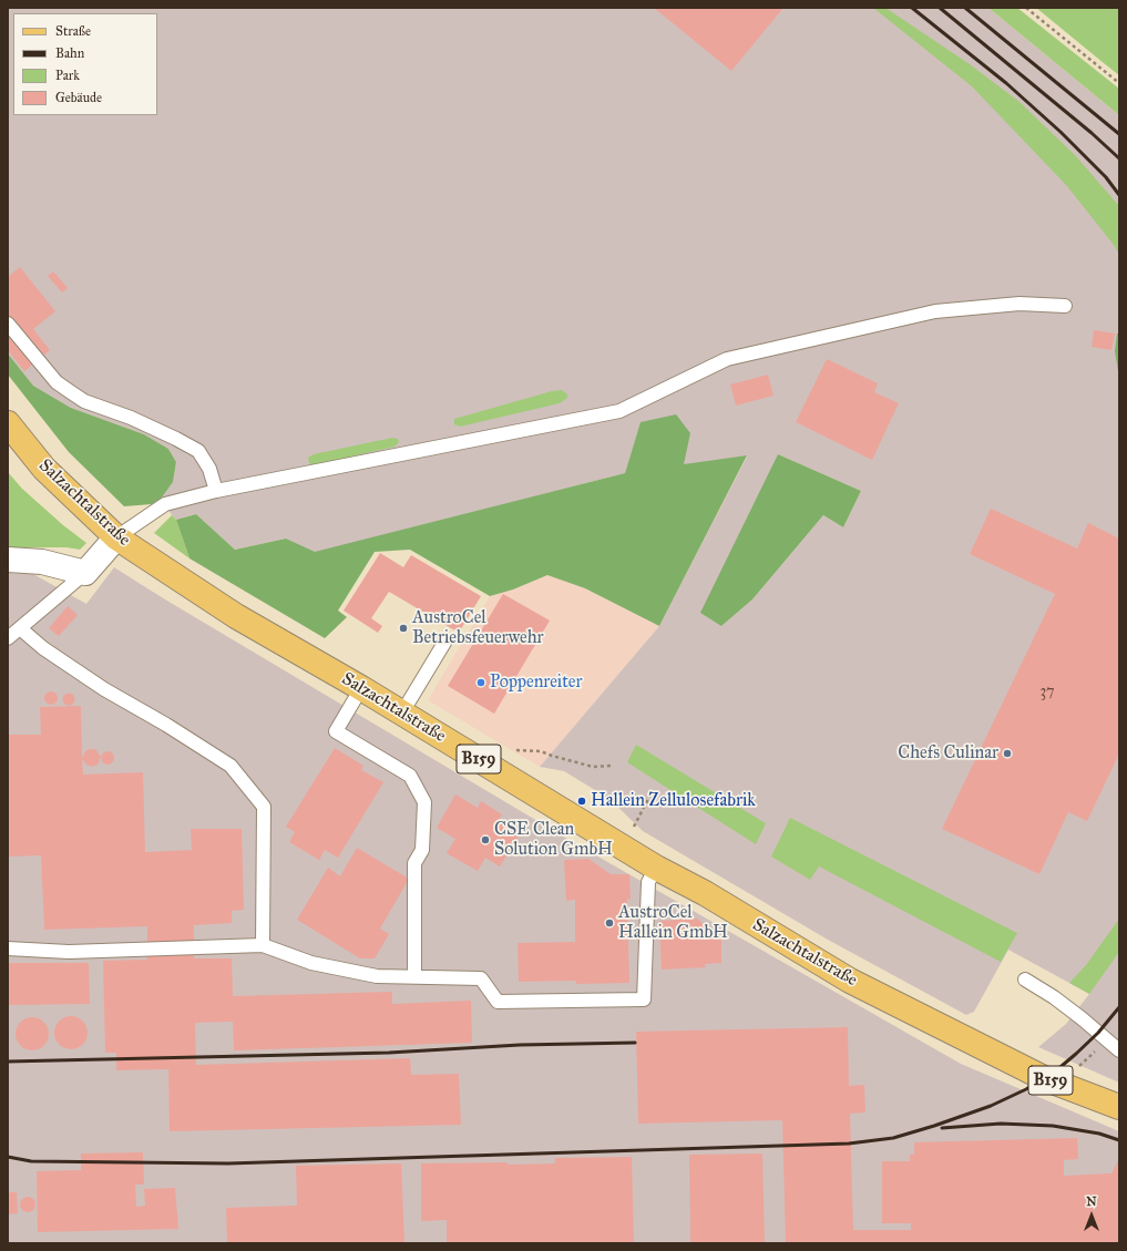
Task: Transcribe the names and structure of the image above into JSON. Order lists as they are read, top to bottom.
{
  "streets": {
    "main road": ["Salzachtalstraße", "B159"]
  },
  "places": [
    "AustroCel Betriebsfeuerwehr",
    "Poppenreiter",
    "Chefs Culinar",
    "Hallein Zellulosefabrik",
    "CSE Clean Solution GmbH",
    "AustroCel Hallein GmbH"
  ],
  "house_numbers": ["37"],
  "legend": [
    "Straße",
    "Bahn",
    "Park",
    "Gebäude"
  ],
  "north": "top"
}
